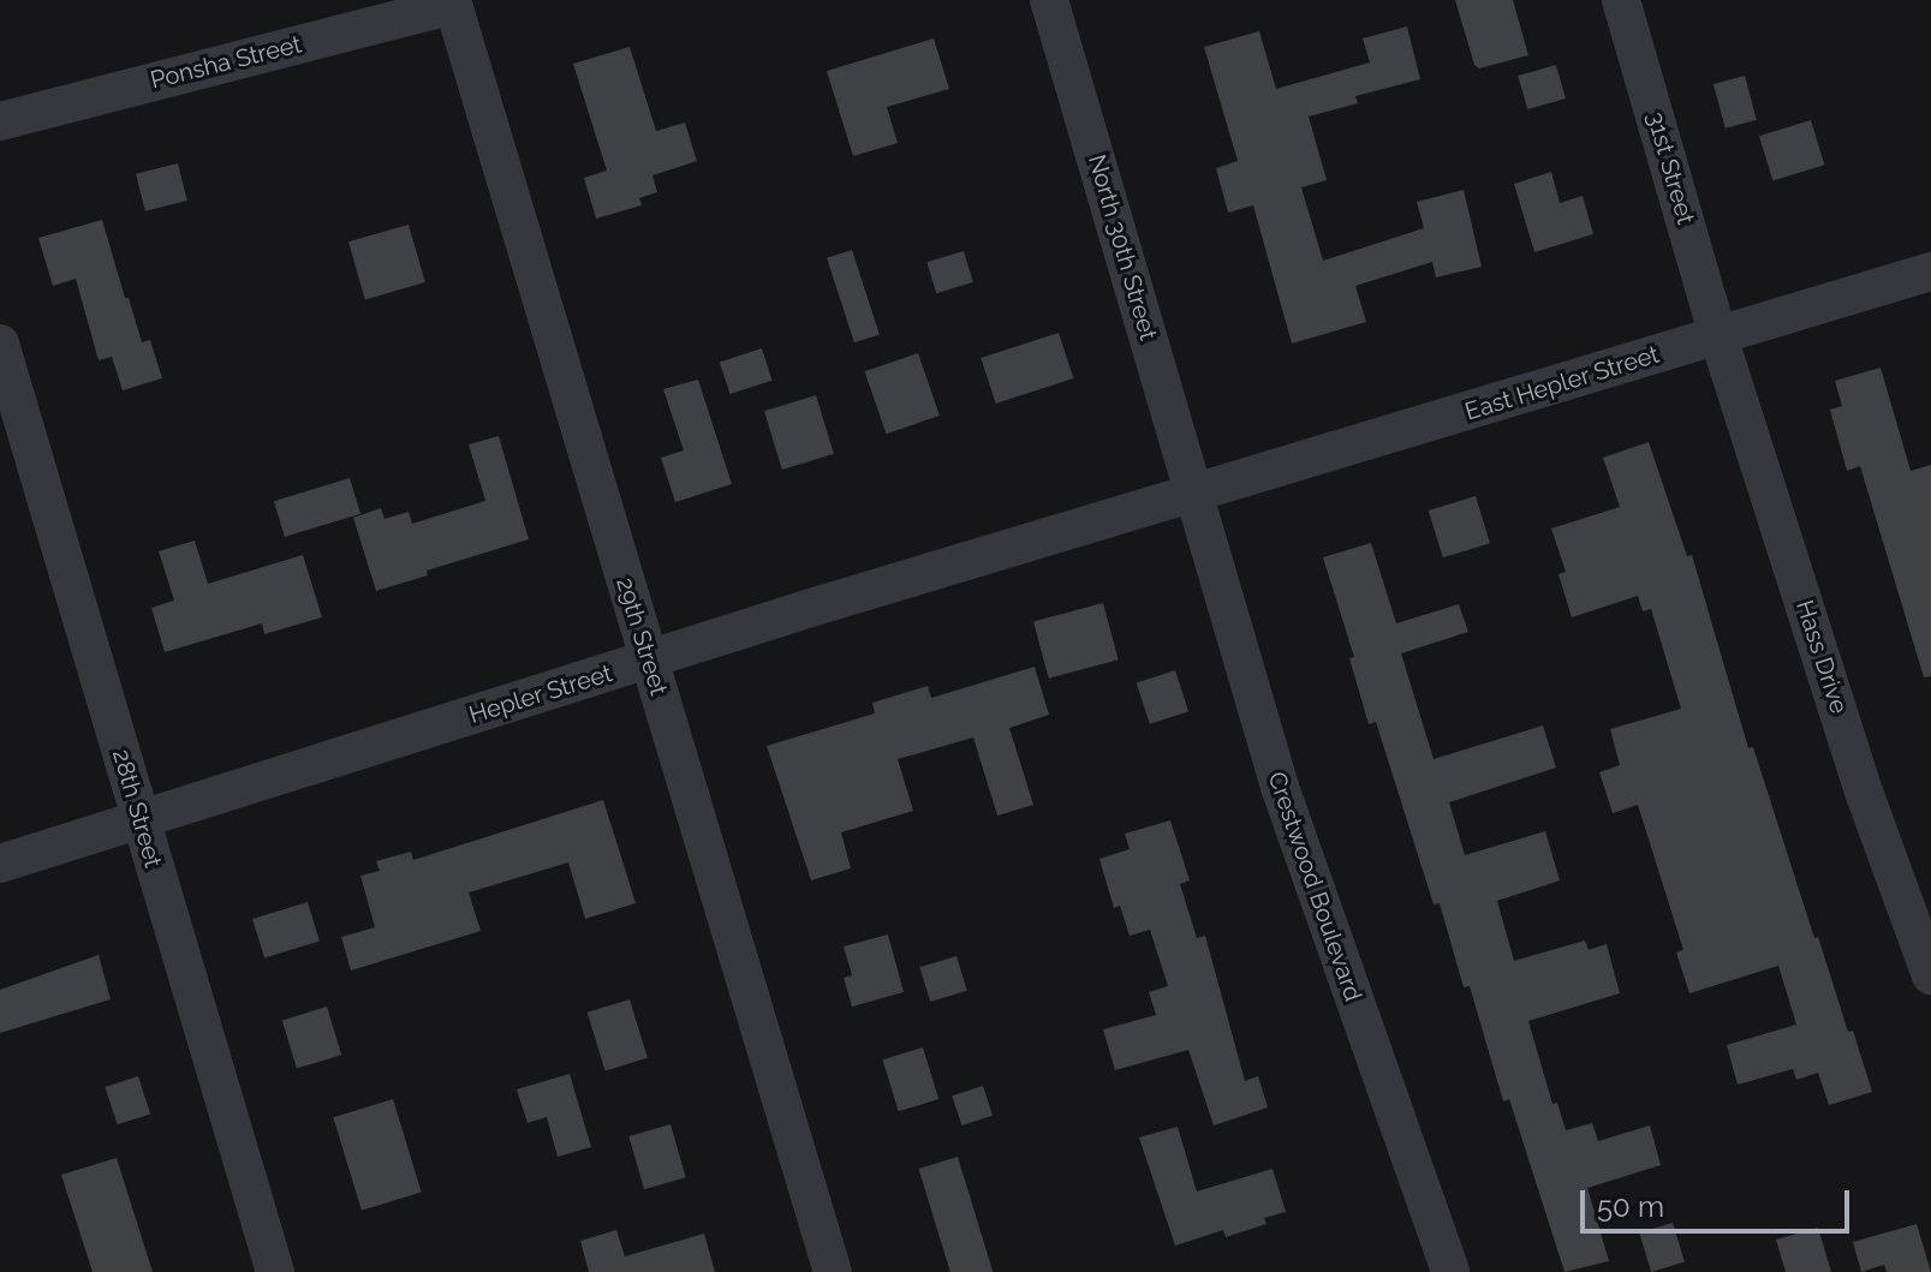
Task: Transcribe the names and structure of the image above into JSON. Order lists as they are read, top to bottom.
{
  "streets": {
    "street": [
      "Ponsha Street",
      "31st Street",
      "North 30th Street",
      "East Hepler Street",
      "29th Street",
      "Hass Drive",
      "Hepler Street",
      "28th Street",
      "Crestwood Boulevard"
    ]
  },
  "crossings": [
    ["Ponsha Street", "29th Street"],
    ["31st Street", "East Hepler Street"],
    ["31st Street", "Hass Drive"],
    ["North 30th Street", "East Hepler Street"],
    ["North 30th Street", "Hepler Street"],
    ["North 30th Street", "Crestwood Boulevard"],
    ["East Hepler Street", "Hass Drive"],
    ["East Hepler Street", "Hepler Street"],
    ["East Hepler Street", "Crestwood Boulevard"],
    ["29th Street", "Hepler Street"],
    ["Hepler Street", "28th Street"],
    ["Hepler Street", "Crestwood Boulevard"]
  ],
  "scale_bar": "50 m"
}
